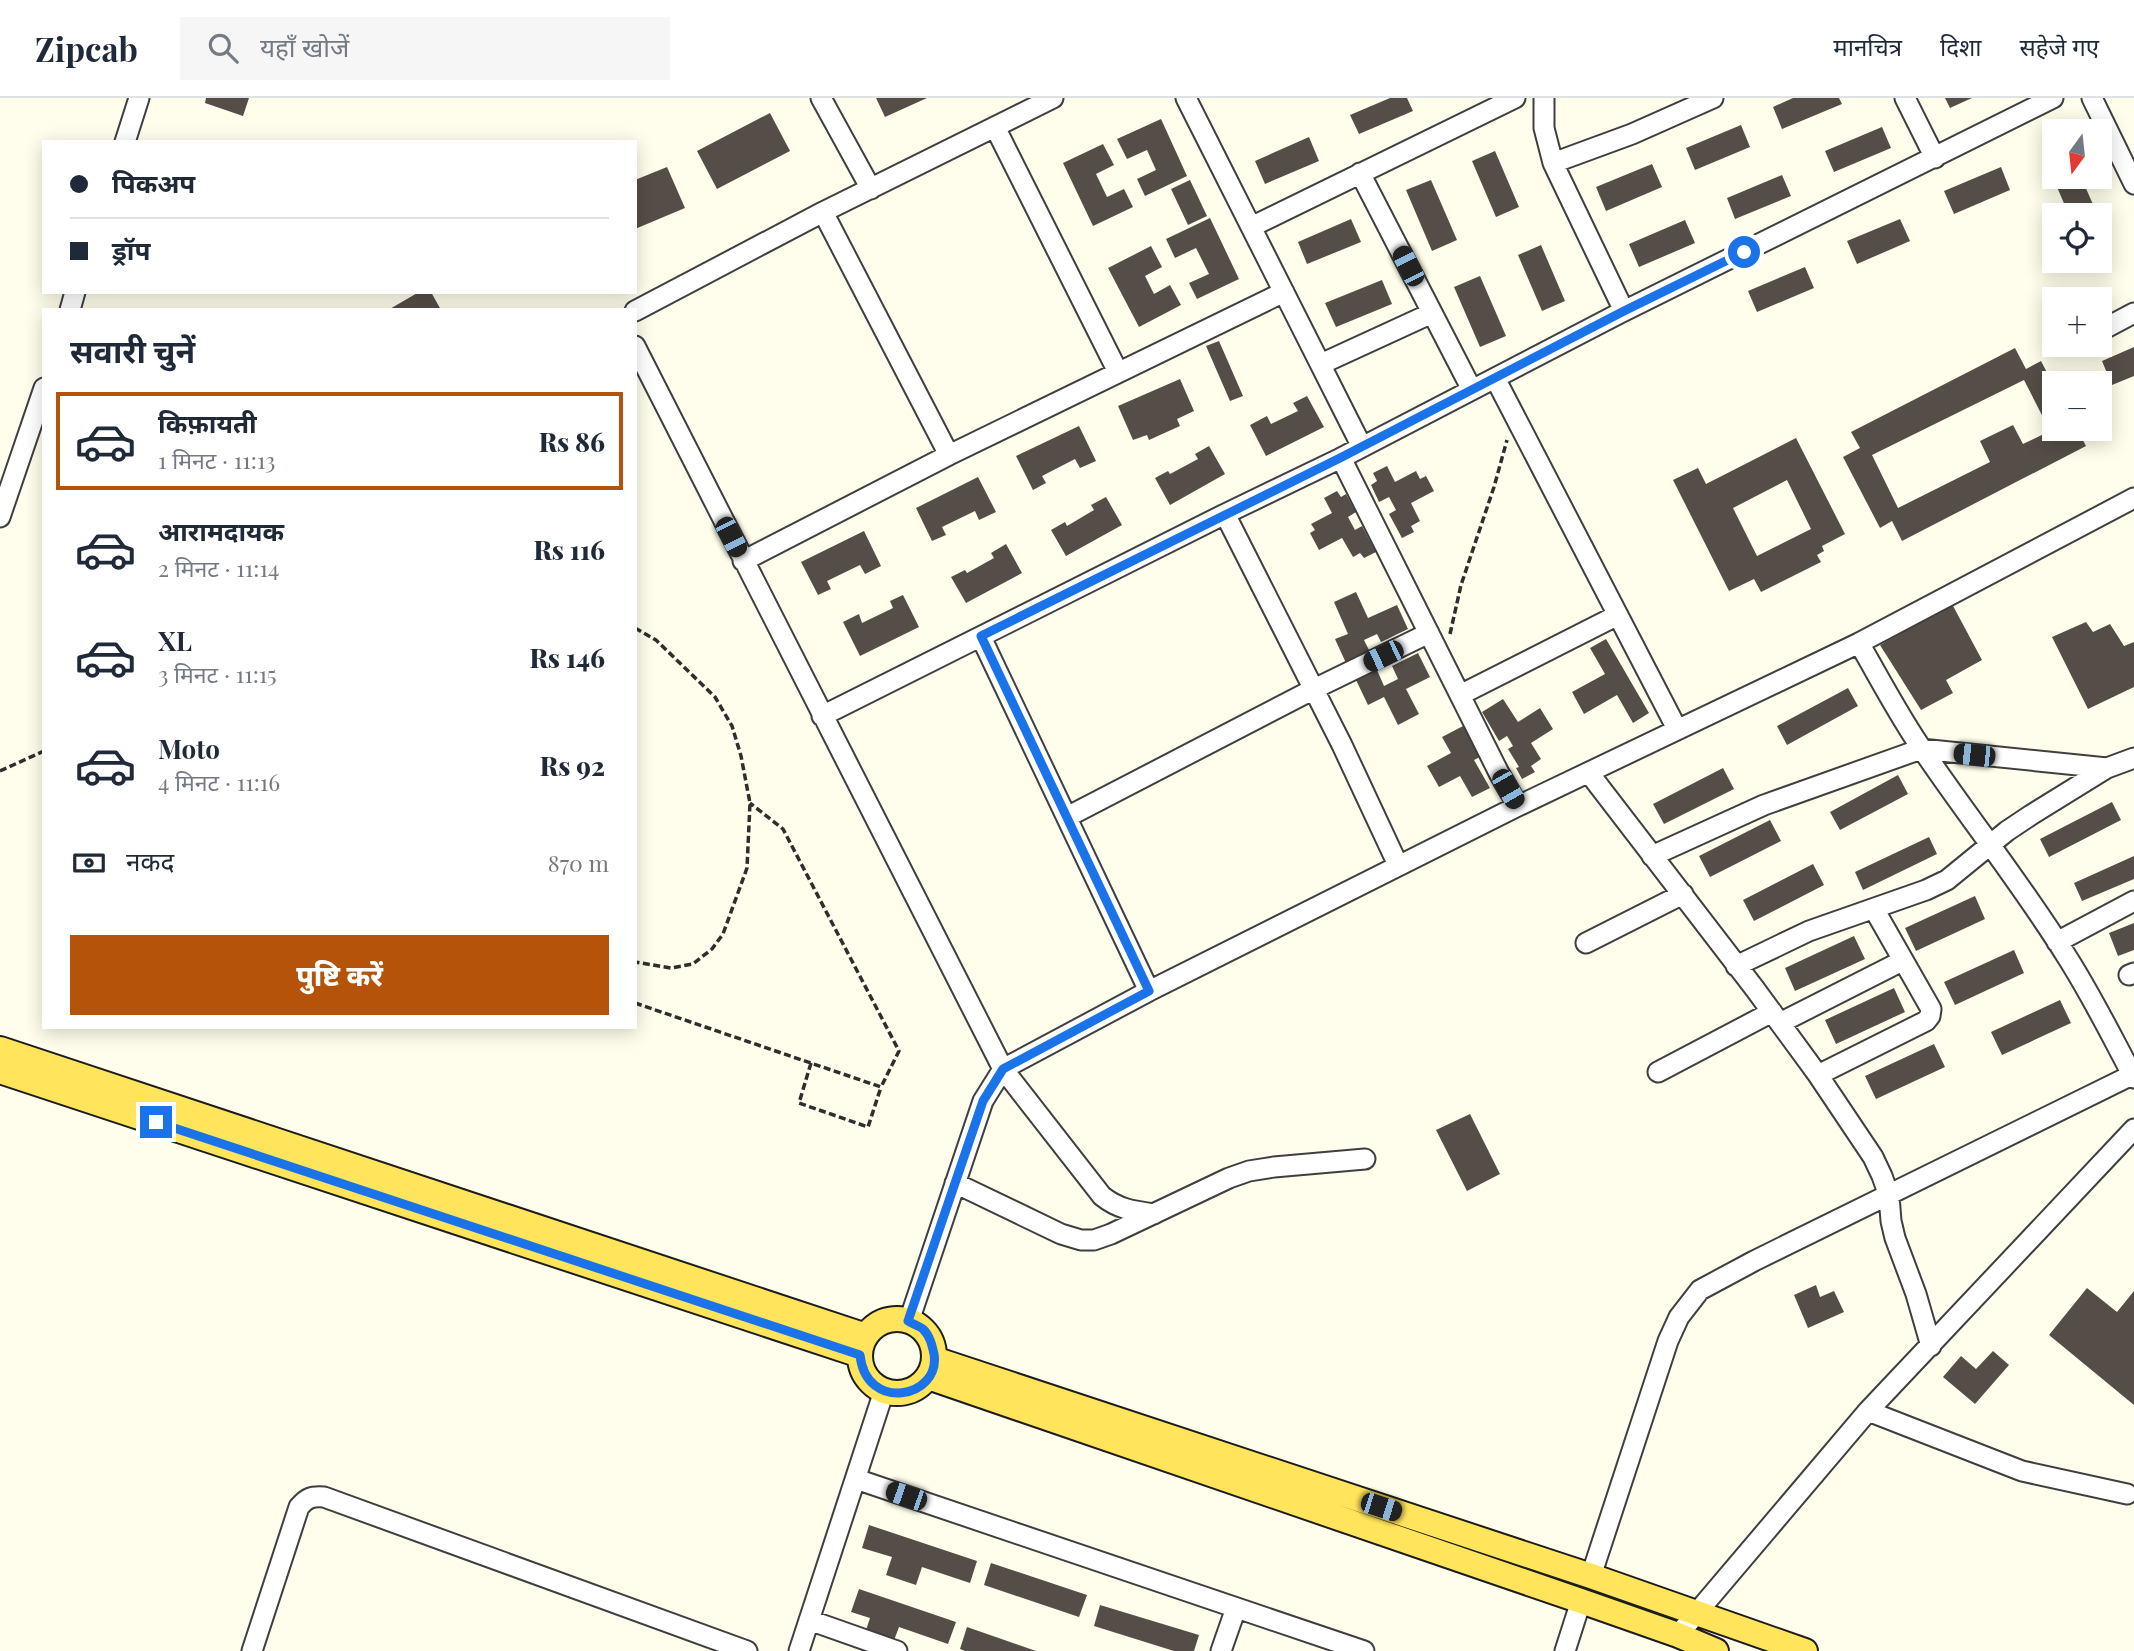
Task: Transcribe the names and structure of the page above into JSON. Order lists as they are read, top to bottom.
{
  "north": "bottom",
  "page": {
    "header": "Zipcab",
    "search": "यहाँ खोजें",
    "nav": ["मानचित्र", "दिशा", "सहेजे गए"],
    "map_buttons": ["+", "−"],
    "banner": ["पिकअप", "ड्रॉप"],
    "heading": "सवारी चुनें",
    "list": [
      {
        "name": "किफ़ायती",
        "note": "1 मिनट · 11:13",
        "value": "Rs 86"
      },
      {
        "name": "आरामदायक",
        "note": "2 मिनट · 11:14",
        "value": "Rs 116"
      },
      {
        "name": "XL",
        "note": "3 मिनट · 11:15",
        "value": "Rs 146"
      },
      {
        "name": "Moto",
        "note": "4 मिनट · 11:16",
        "value": "Rs 92"
      }
    ],
    "pay": ["नकद", "870 m"],
    "buttons": "पुष्टि करें"
  }
}
